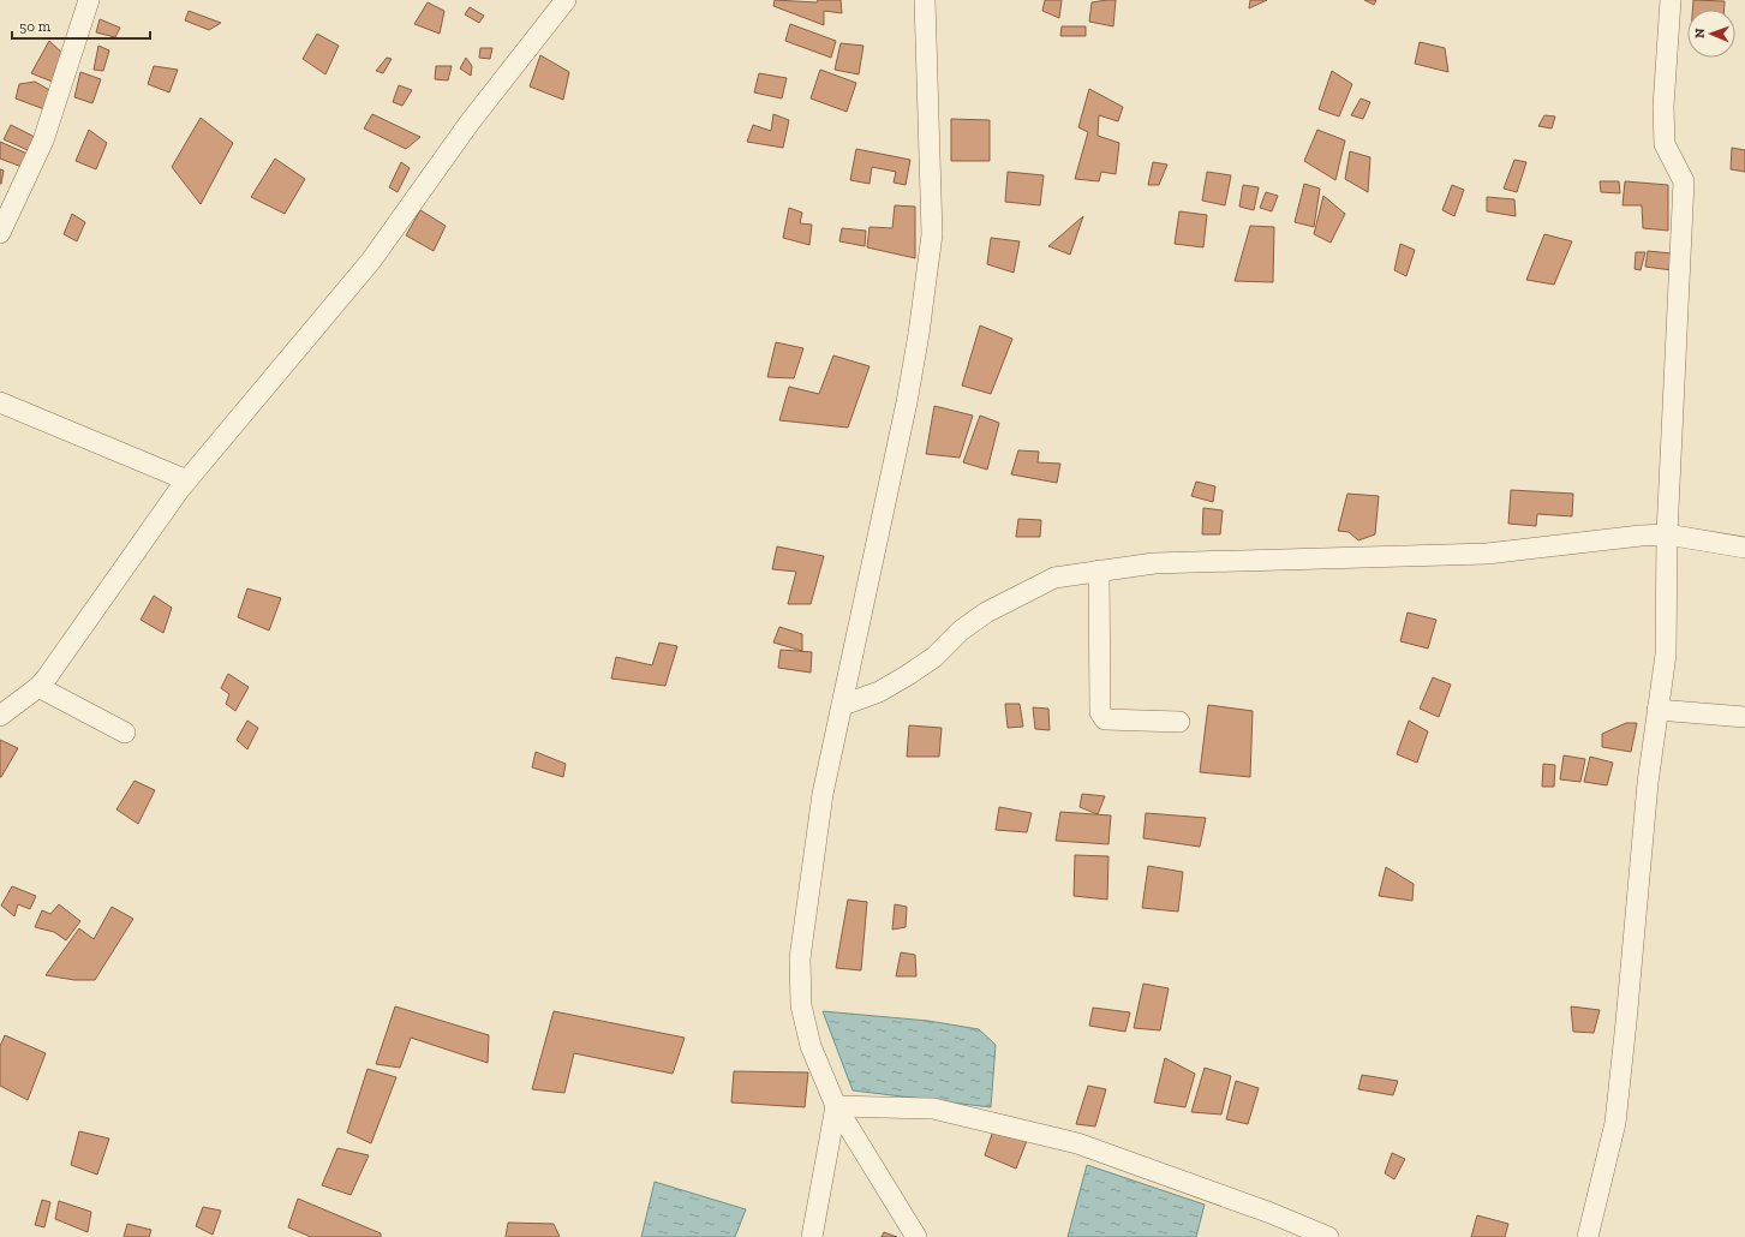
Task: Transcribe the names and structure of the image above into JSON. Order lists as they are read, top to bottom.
{
  "scale_bar": "50 m",
  "north": "left"
}
